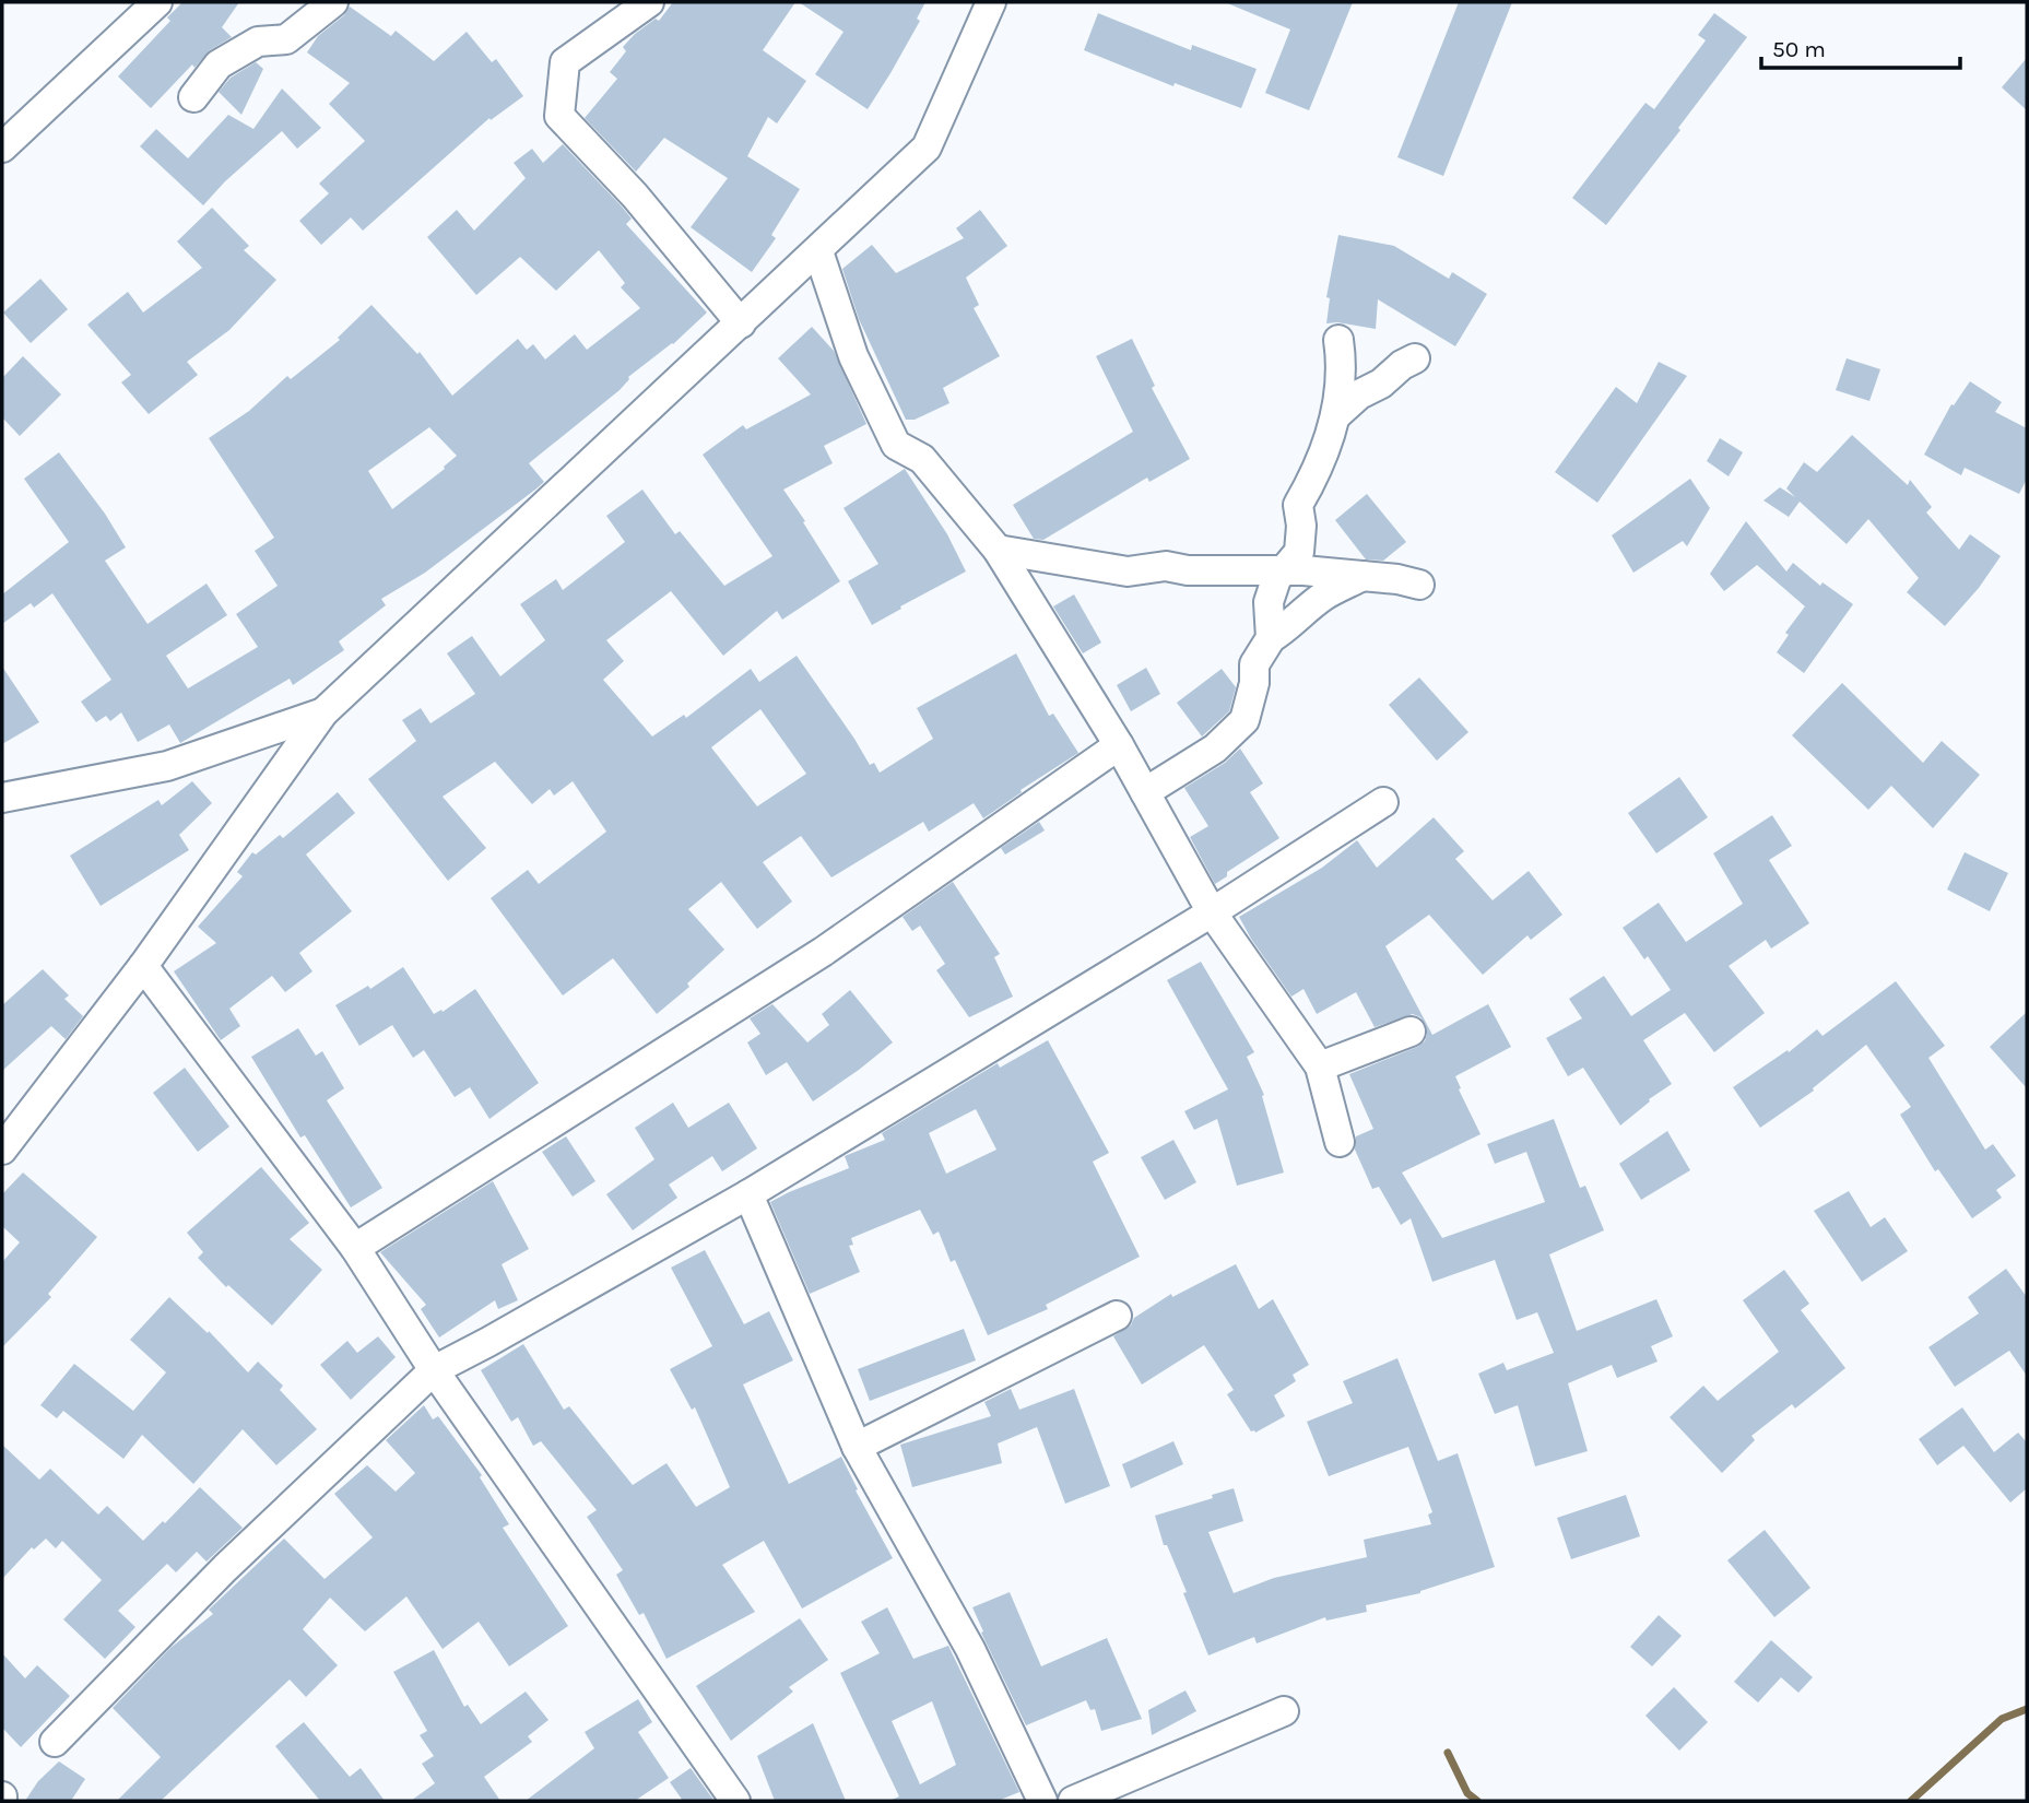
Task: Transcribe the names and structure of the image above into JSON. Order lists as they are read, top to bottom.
{
  "scale_bar": "50 m"
}
